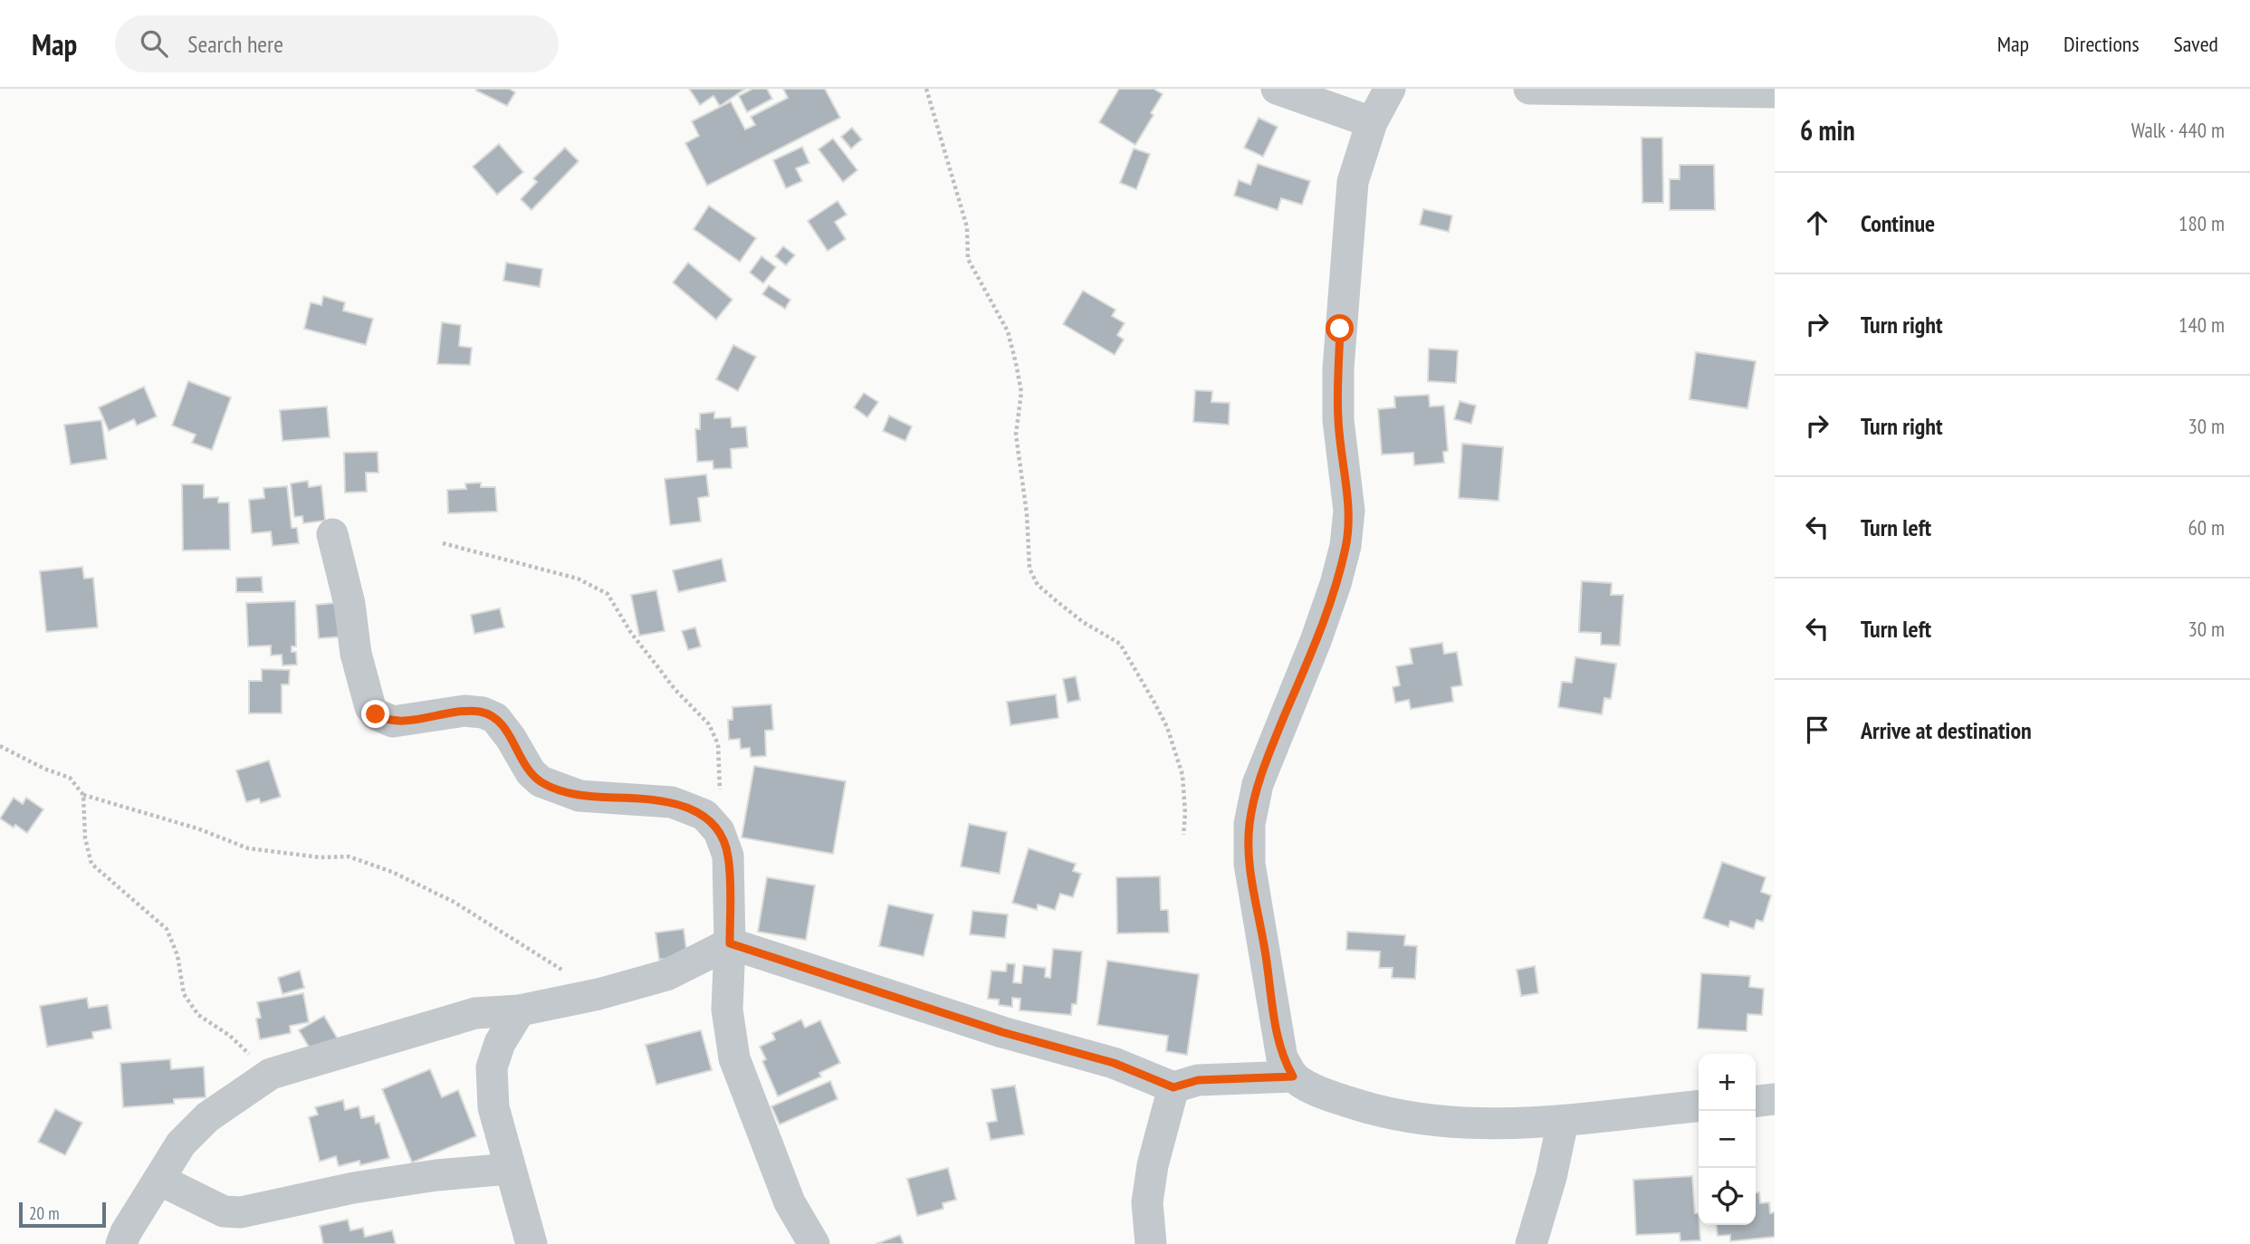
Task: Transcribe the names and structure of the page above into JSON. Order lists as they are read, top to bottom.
{
  "scale_bar": "20 m",
  "page": {
    "header": "Map",
    "search": "Search here",
    "nav": ["Map", "Directions", "Saved"],
    "heading": ["6 min", "Walk · 440 m"],
    "list": [
      ["Continue", "180 m"],
      ["Turn right", "140 m"],
      ["Turn right", "30 m"],
      ["Turn left", "60 m"],
      ["Turn left", "30 m"],
      "Arrive at destination"
    ],
    "map_buttons": ["+", "−"],
    "scale": "20 m"
  }
}
